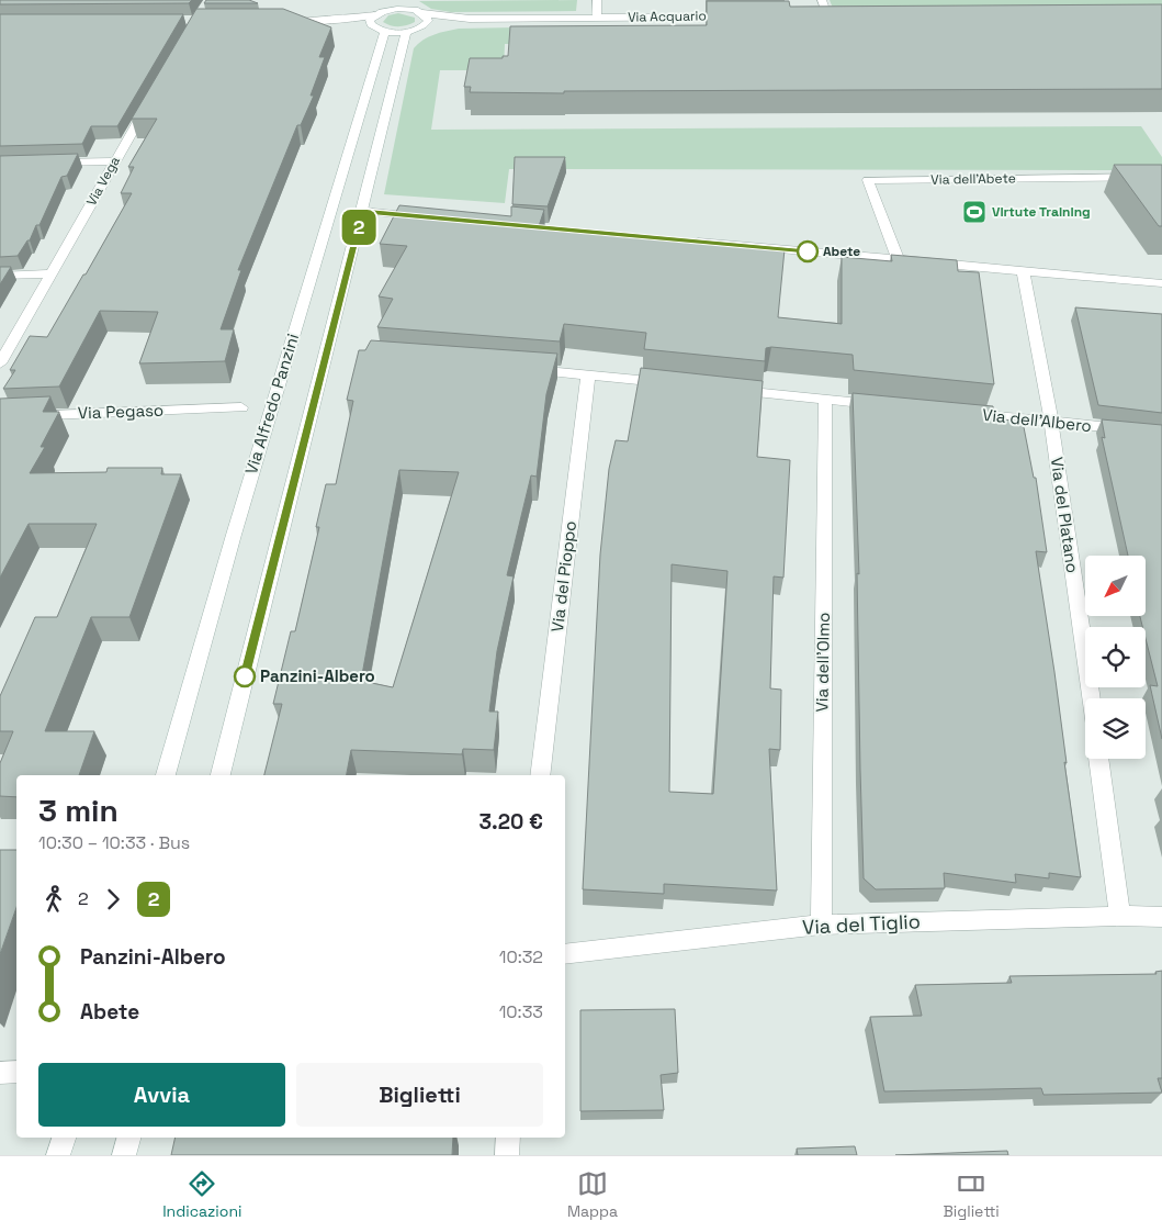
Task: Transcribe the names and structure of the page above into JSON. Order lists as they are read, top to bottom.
{
  "streets": {
    "street": [
      "Via Acquario",
      "Via dell'Abete",
      "Via Vega",
      "Via Alfredo Panzini",
      "Via Pegaso",
      "Via dell'Albero",
      "Via del Platano",
      "Via del Pioppo",
      "Via dell'Olmo",
      "Via del Tiglio"
    ]
  },
  "crossings": [
    ["Via dell'Albero", "Via del Platano"],
    ["Via dell'Olmo", "Via del Tiglio"]
  ],
  "places": {
    "sports": ["Virtute Training"],
    "other": ["Abete", "Panzini-Albero"]
  },
  "lines": ["bus line 2"],
  "north": "bottom left",
  "page": {
    "on_map": "2",
    "heading": ["3 min", "10:30 – 10:33 · Bus", "3.20 €"],
    "legs": ["2", "2"],
    "list": [
      {
        "name": "Panzini-Albero",
        "value": "10:32"
      },
      {
        "name": "Abete",
        "value": "10:33"
      }
    ],
    "buttons": ["Avvia", "Biglietti"],
    "tabs": ["Indicazioni", "Mappa", "Biglietti"]
  }
}
